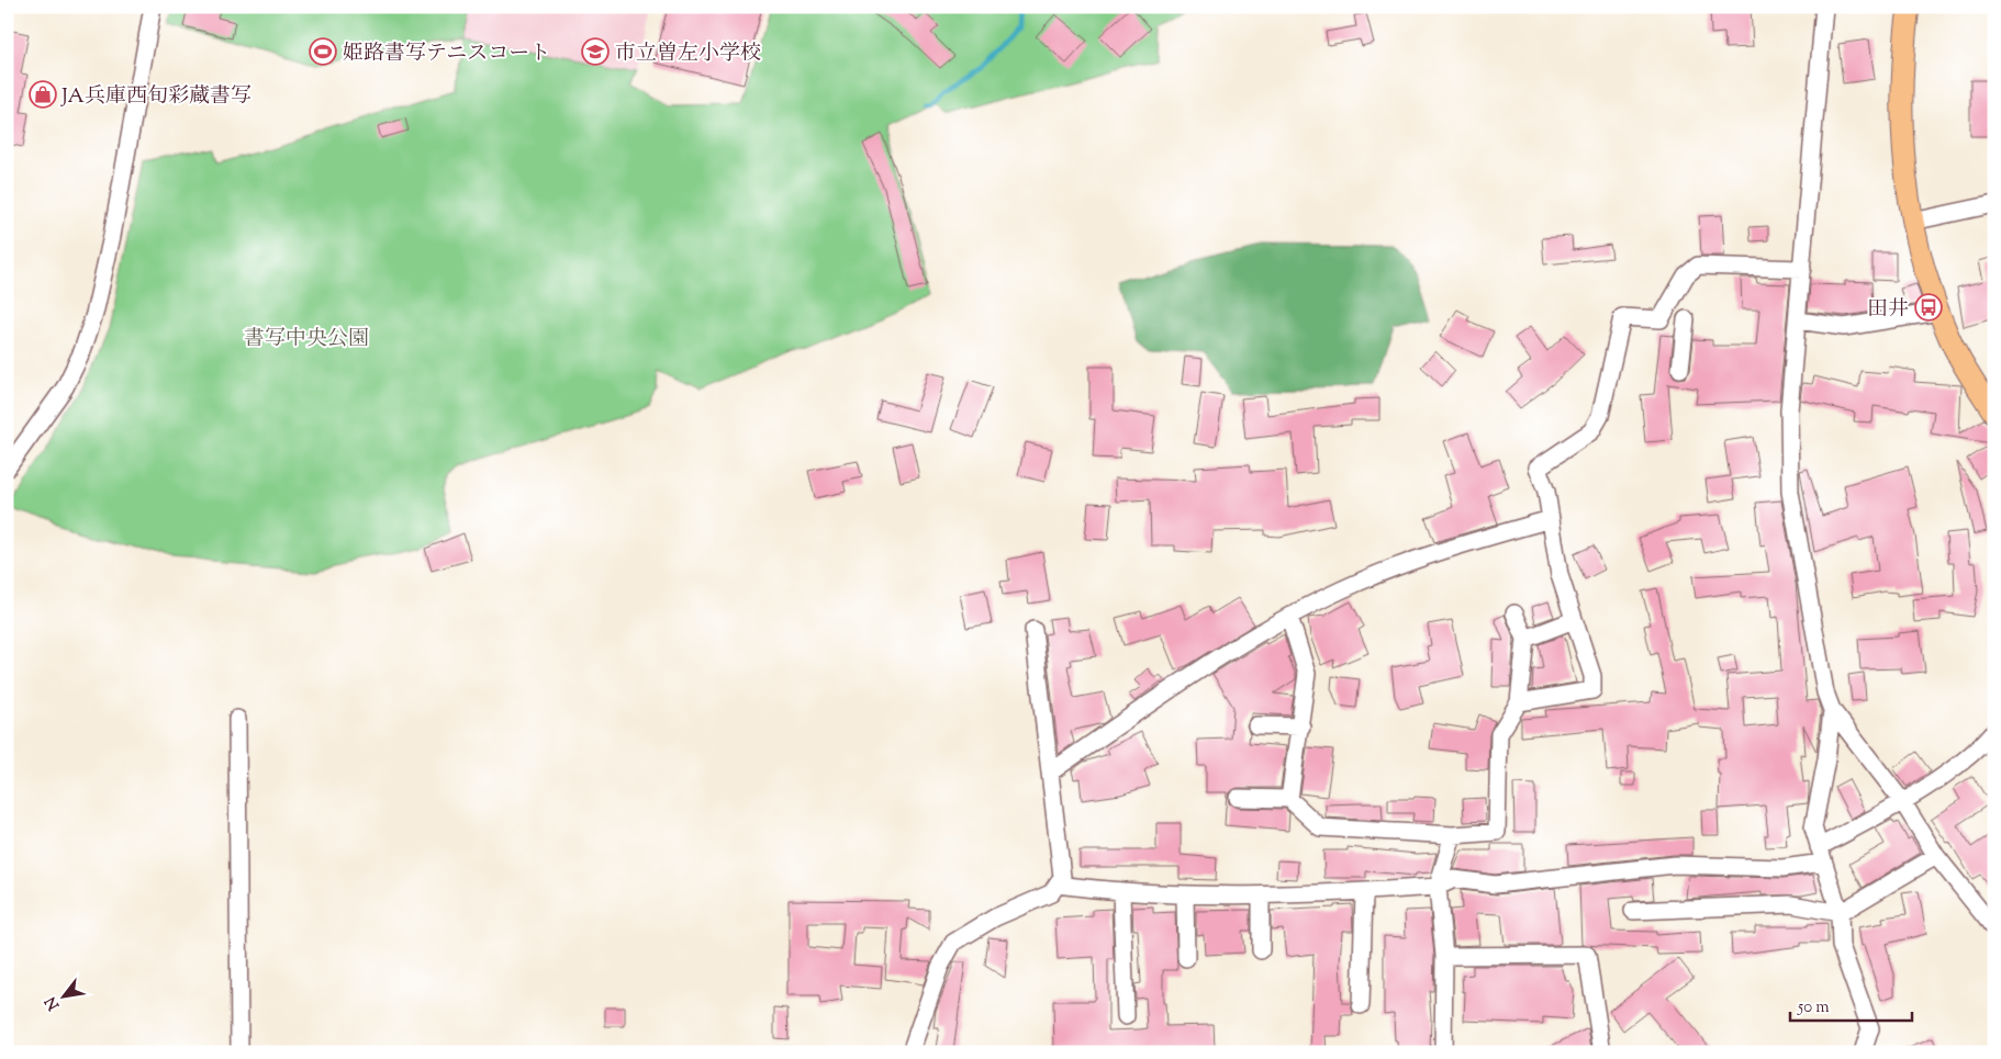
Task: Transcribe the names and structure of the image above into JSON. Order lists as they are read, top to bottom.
{
  "parks": ["書写中央公園"],
  "places": {
    "sports": ["姫路書写テニスコート"],
    "school or university": ["市立曽左小学校"],
    "shop": ["JA兵庫西旬彩蔵書写"],
    "bus stop": ["田井"]
  },
  "scale_bar": "50 m",
  "north": "bottom left"
}
